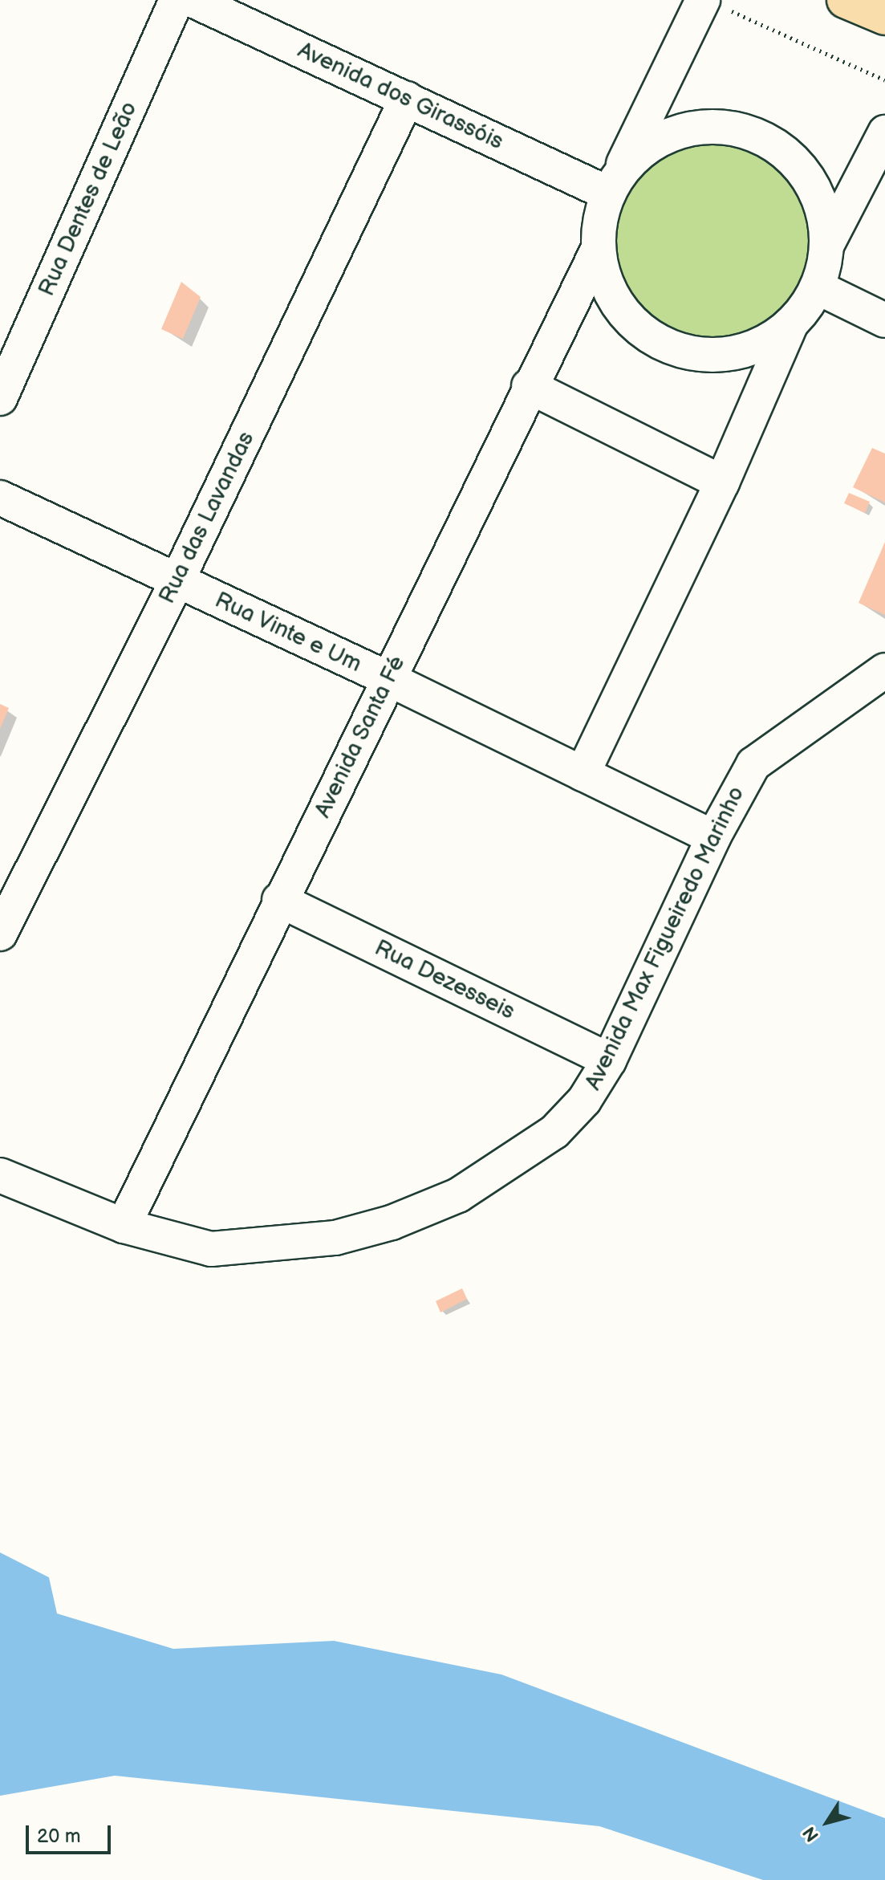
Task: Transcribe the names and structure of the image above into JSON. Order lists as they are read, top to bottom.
{
  "streets": {
    "street": [
      "Avenida dos Girassóis",
      "Rua Dentes de Leão",
      "Rua das Lavandas",
      "Rua Vinte e Um",
      "Avenida Santa Fé",
      "Avenida Max Figueiredo Marinho",
      "Rua Dezesseis"
    ]
  },
  "crossings": [
    ["Avenida dos Girassóis", "Rua das Lavandas"],
    ["Avenida dos Girassóis", "Avenida Santa Fé"],
    ["Rua das Lavandas", "Rua Vinte e Um"],
    ["Rua Vinte e Um", "Avenida Santa Fé"],
    ["Rua Vinte e Um", "Avenida Max Figueiredo Marinho"],
    ["Avenida Santa Fé", "Avenida Max Figueiredo Marinho"],
    ["Avenida Santa Fé", "Rua Dezesseis"],
    ["Avenida Max Figueiredo Marinho", "Rua Dezesseis"]
  ],
  "scale_bar": "20 m",
  "north": "bottom left"
}
